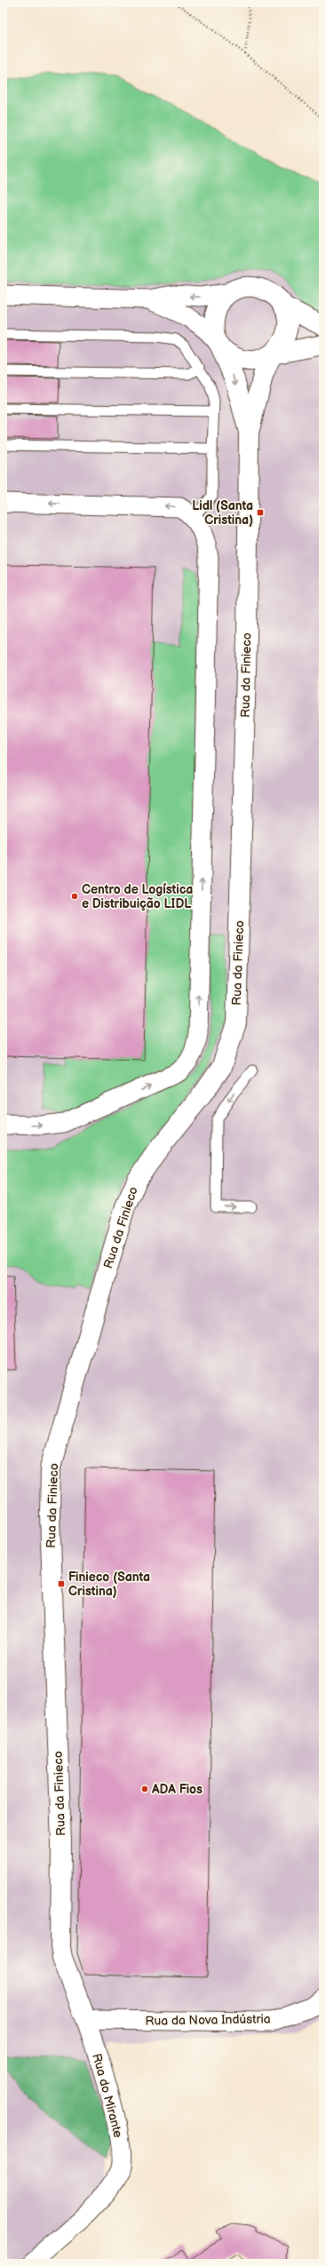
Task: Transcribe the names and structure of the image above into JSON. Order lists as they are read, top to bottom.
{
  "streets": {
    "street": ["Rua da Finieco", "Rua da Nova Indústria", "Rua do Mirante"]
  },
  "crossings": [
    ["Rua da Finieco", "Rua da Nova Indústria"],
    ["Rua da Finieco", "Rua do Mirante"],
    ["Rua da Nova Indústria", "Rua do Mirante"]
  ],
  "places": {
    "transit": ["Lidl (Santa Cristina)", "Finieco (Santa Cristina)"],
    "other": ["Centro de Logística e Distribuição LIDL", "ADA Fios"]
  }
}
